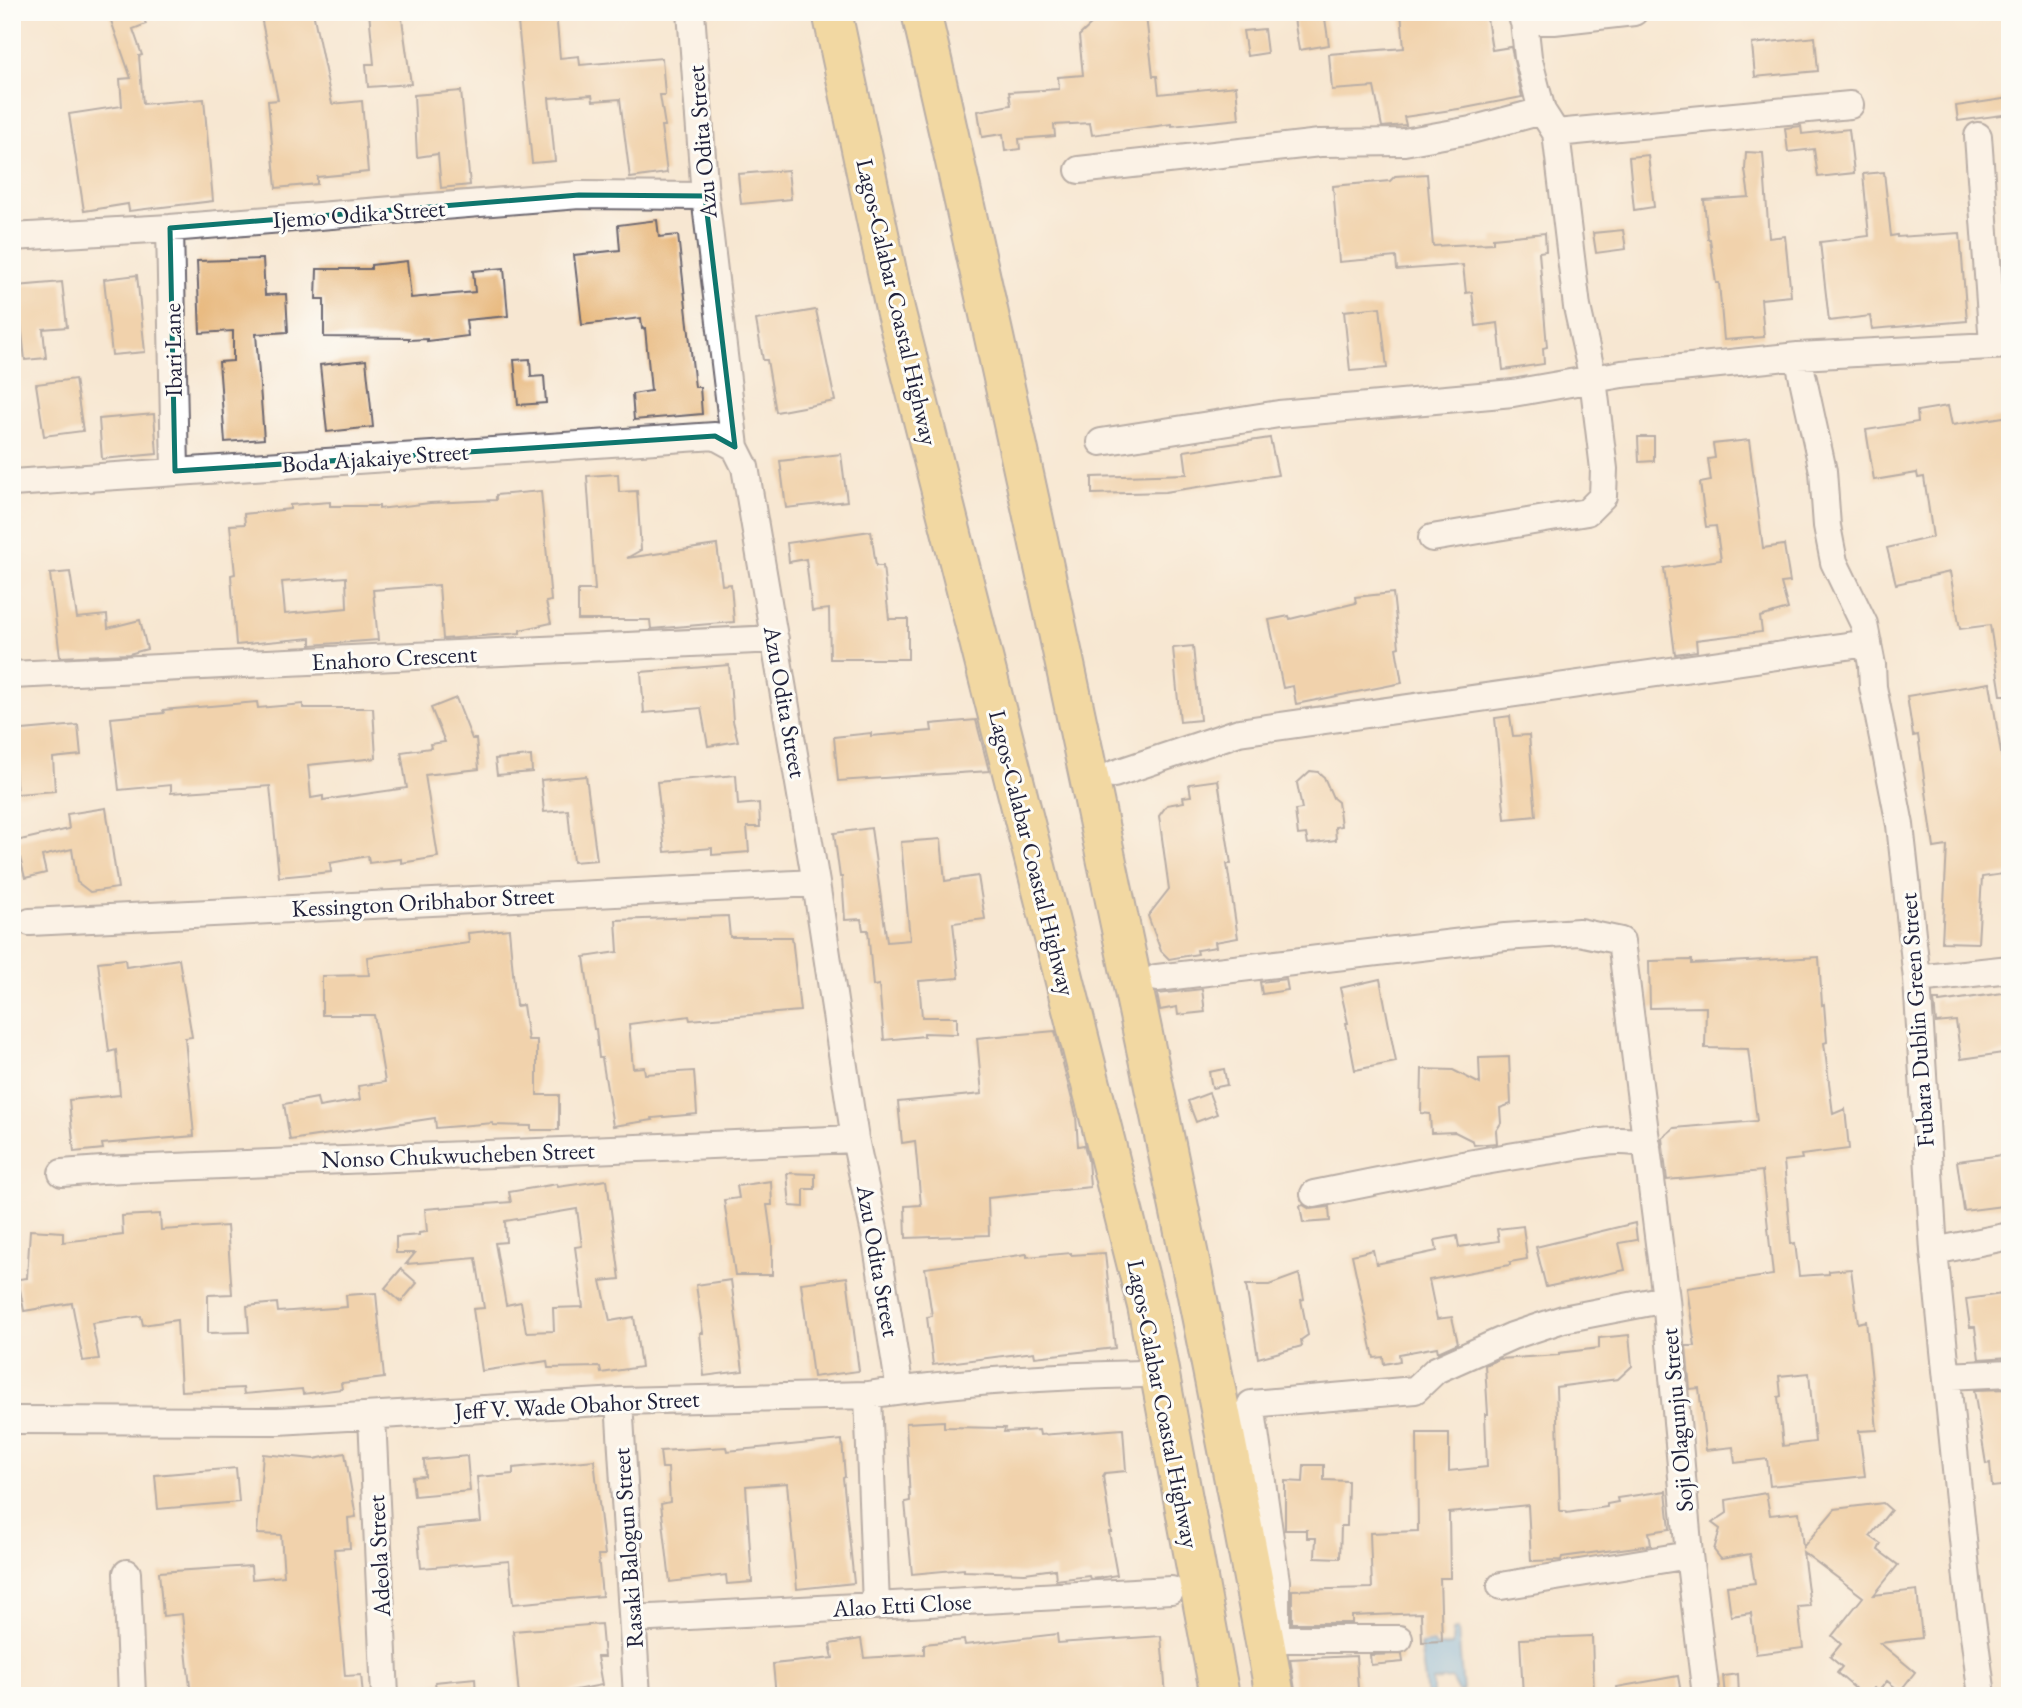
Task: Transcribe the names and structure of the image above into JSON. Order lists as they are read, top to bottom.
{
  "streets": {
    "highway": ["Lagos-Calabar Coastal Highway"],
    "street": [
      "Azu Odita Street",
      "Ijemo Odika Street",
      "Ibari Lane",
      "Boda Ajakaiye Street",
      "Enahoro Crescent",
      "Kessington Oribhabor Street",
      "Fubara Dublin Green Street",
      "Nonso Chukwucheben Street",
      "Jeff V. Wade Obahor Street",
      "Soji Olagunju Street",
      "Rasaki Balogun Street",
      "Adeola Street",
      "Alao Etti Close"
    ]
  },
  "crossings": [
    ["Azu Odita Street", "Ijemo Odika Street"],
    ["Azu Odita Street", "Boda Ajakaiye Street"],
    ["Azu Odita Street", "Enahoro Crescent"],
    ["Azu Odita Street", "Kessington Oribhabor Street"],
    ["Azu Odita Street", "Nonso Chukwucheben Street"],
    ["Azu Odita Street", "Jeff V. Wade Obahor Street"],
    ["Ijemo Odika Street", "Ibari Lane"],
    ["Ibari Lane", "Boda Ajakaiye Street"],
    ["Jeff V. Wade Obahor Street", "Rasaki Balogun Street"],
    ["Jeff V. Wade Obahor Street", "Adeola Street"],
    ["Rasaki Balogun Street", "Alao Etti Close"]
  ]
}
